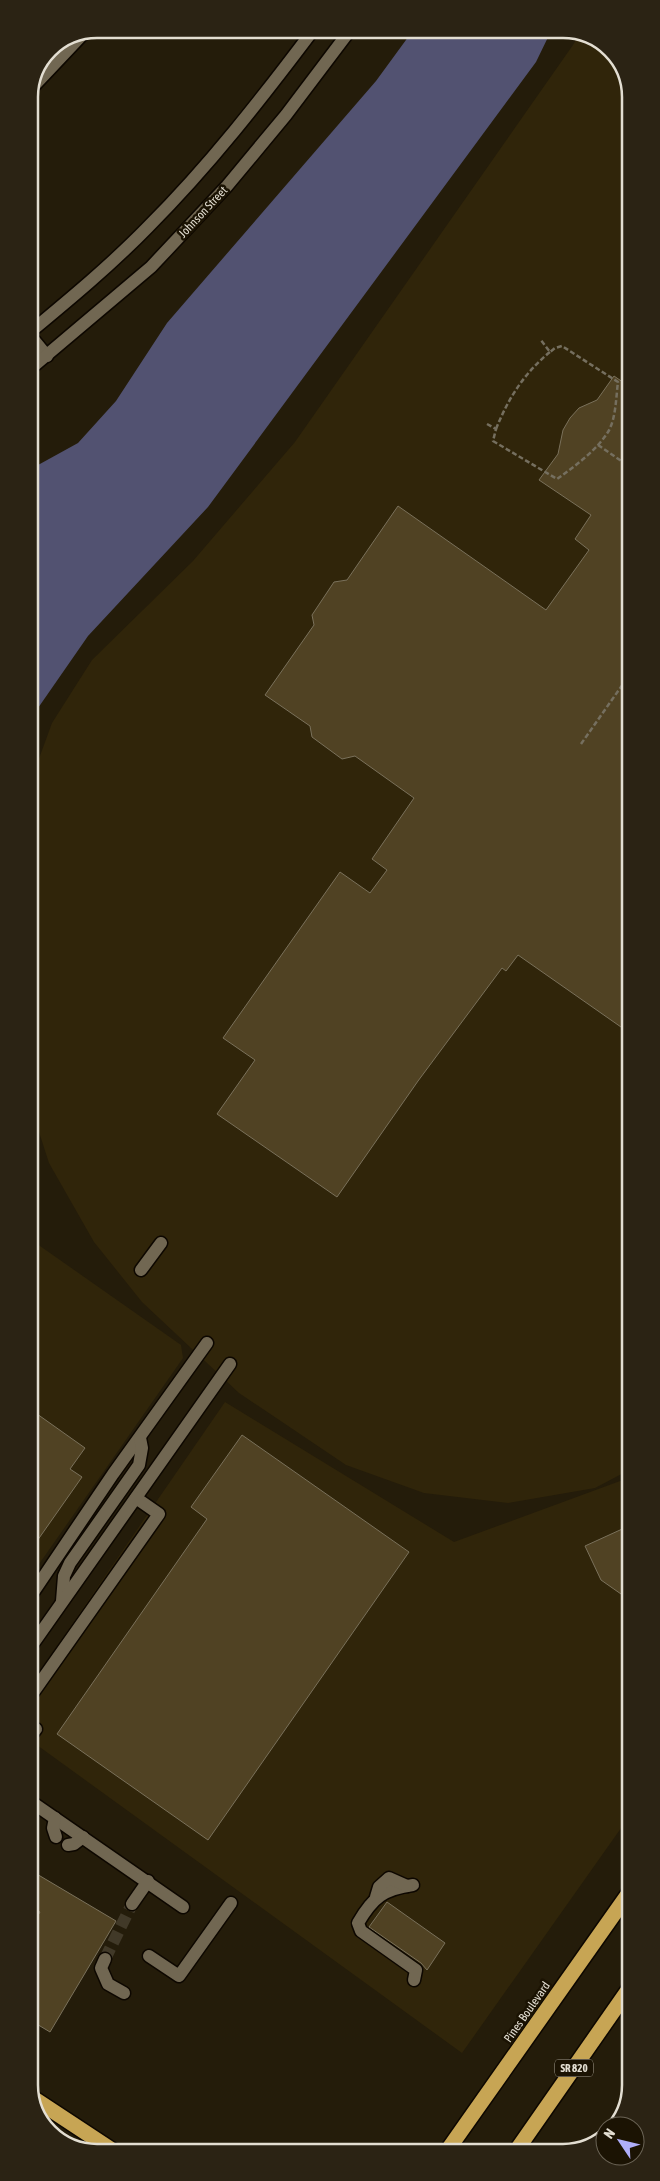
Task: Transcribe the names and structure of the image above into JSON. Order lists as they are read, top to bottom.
{
  "streets": {
    "highway": ["Pines Boulevard", "SR 820"],
    "street": ["Johnson Street"]
  },
  "north": "top left"
}
